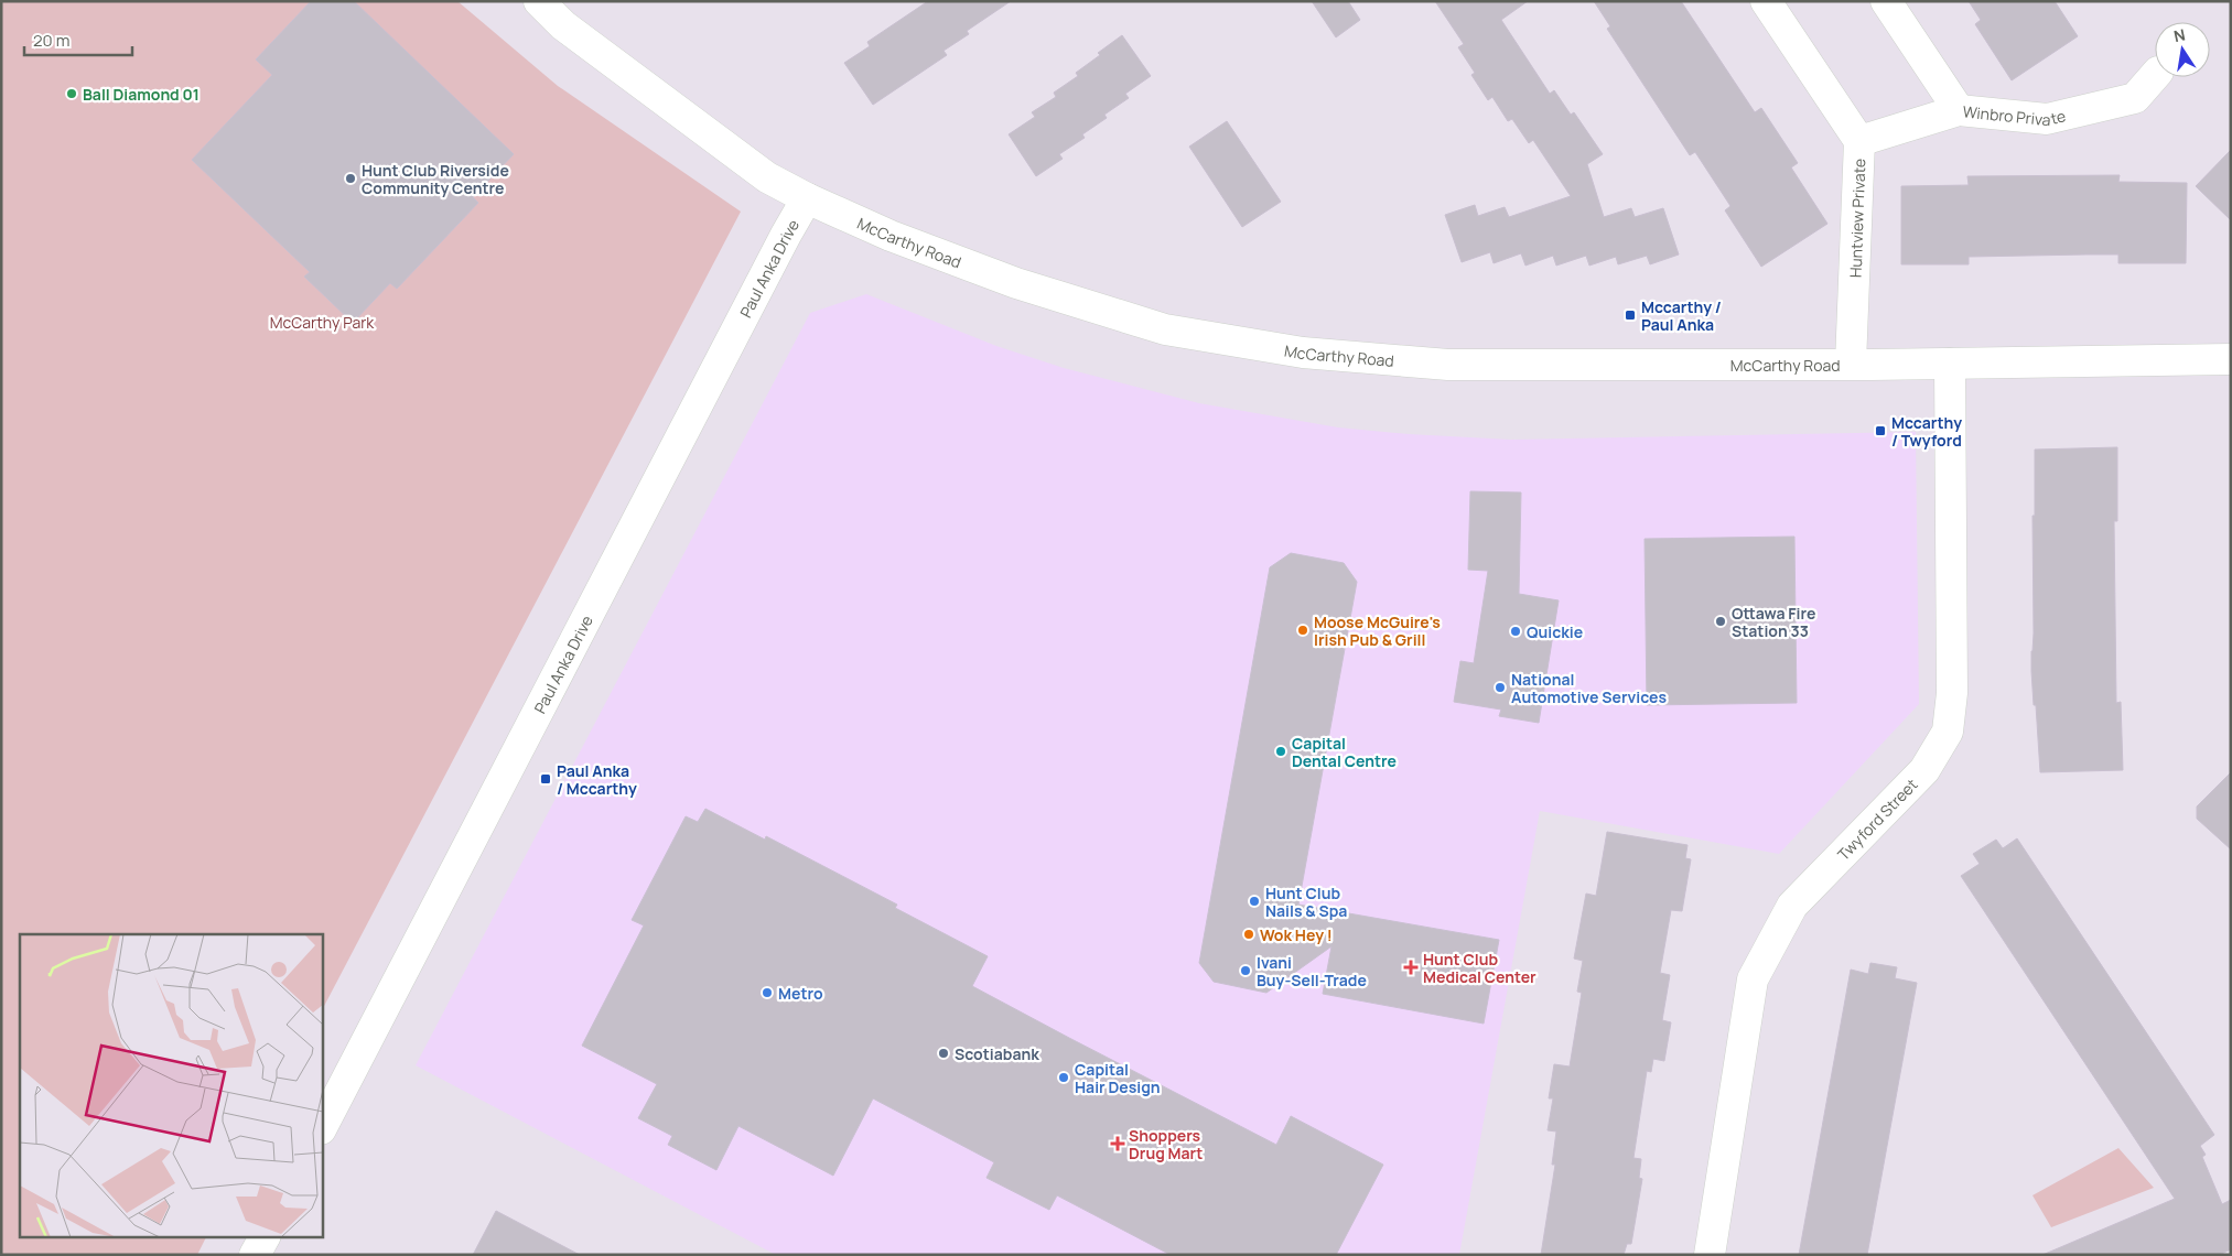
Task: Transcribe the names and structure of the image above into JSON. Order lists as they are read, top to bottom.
{
  "streets": {
    "street": [
      "Winbro Private",
      "Huntview Private",
      "McCarthy Road",
      "Paul Anka Drive",
      "Twyford Street"
    ]
  },
  "crossings": [
    ["Winbro Private", "Huntview Private"],
    ["Huntview Private", "McCarthy Road"],
    ["McCarthy Road", "Paul Anka Drive"],
    ["McCarthy Road", "Twyford Street"]
  ],
  "parks": ["McCarthy Park"],
  "places": {
    "other": [
      "Ball Diamond 01",
      "Hunt Club Riverside Community Centre",
      "Ottawa Fire Station 33",
      "Moose McGuire's Irish Pub & Grill",
      "Quickie",
      "National Automotive Services",
      "Capital Dental Centre",
      "Hunt Club Nails & Spa",
      "Wok Hey !",
      "Ivani Buy-Sell-Trade",
      "Metro",
      "Scotiabank",
      "Capital Hair Design"
    ],
    "transit": ["Mccarthy / Paul Anka", "Mccarthy / Twyford", "Paul Anka / Mccarthy"],
    "health": ["Hunt Club Medical Center", "Shoppers Drug Mart"]
  },
  "scale_bar": "20 m",
  "north": "top"
}
